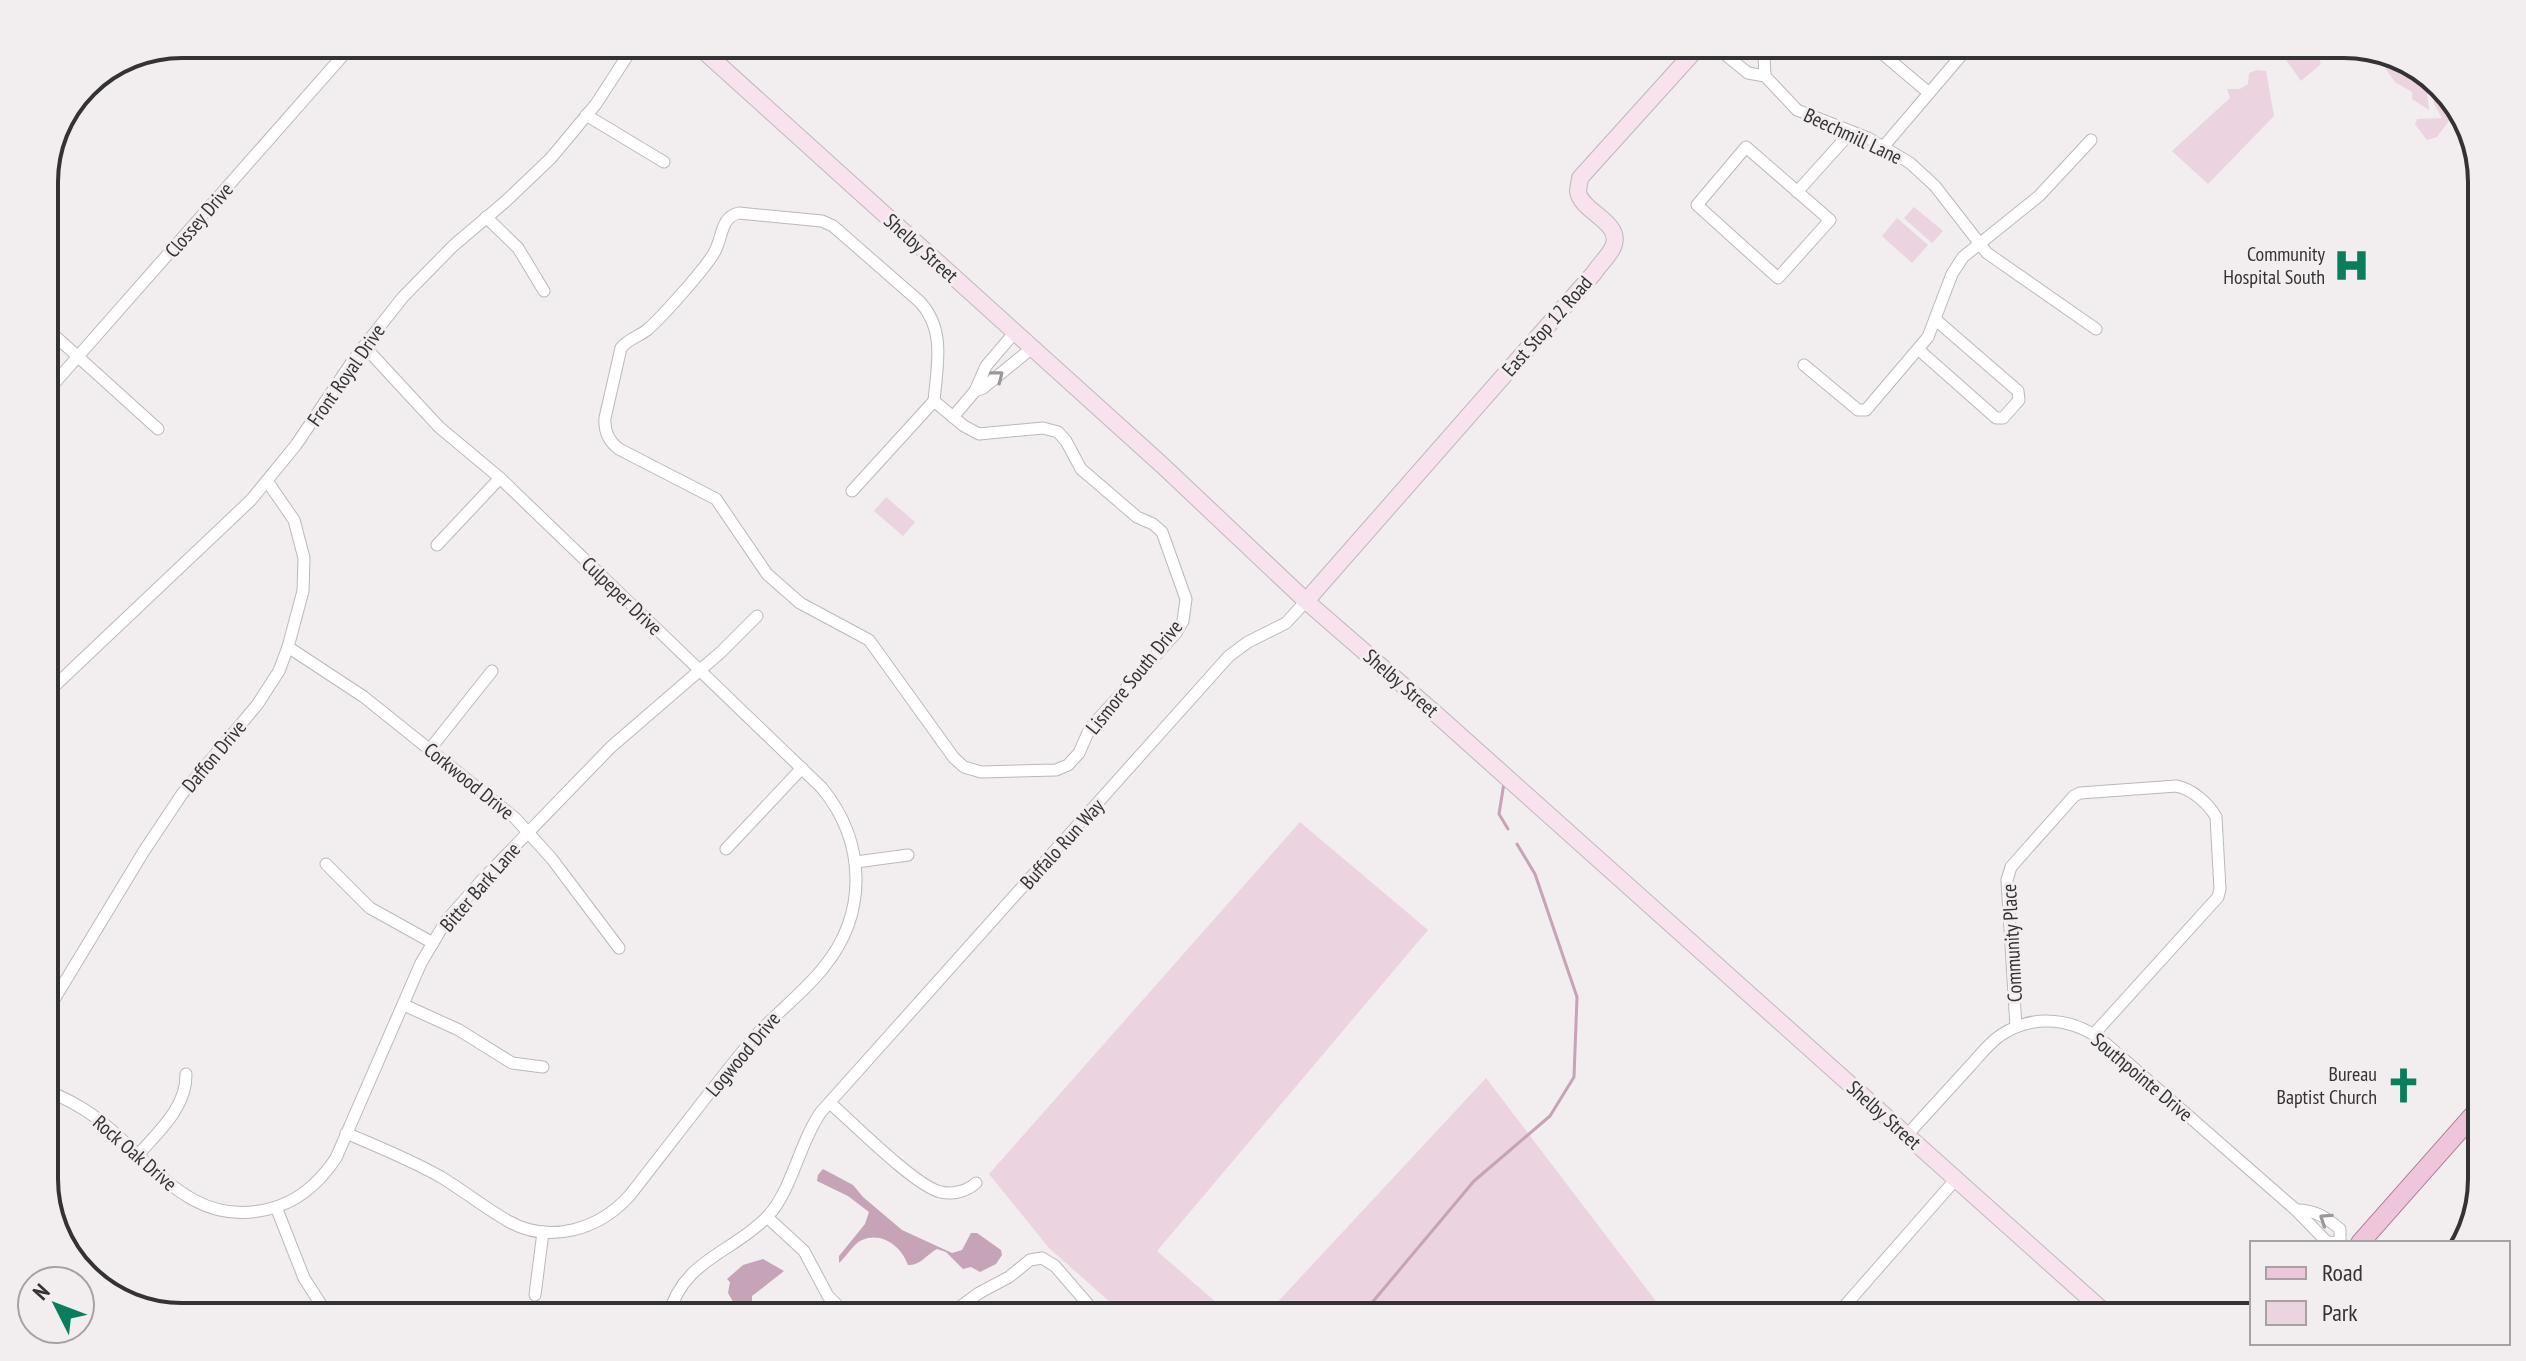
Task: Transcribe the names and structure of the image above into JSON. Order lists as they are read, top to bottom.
{
  "streets": {
    "street": [
      "Beechmill Lane",
      "Clossey Drive",
      "Shelby Street",
      "East Stop 12 Road",
      "Front Royal Drive",
      "Culpeper Drive",
      "Lismore South Drive",
      "Daffon Drive",
      "Corkwood Drive",
      "Buffalo Run Way",
      "Bitter Bark Lane",
      "Community Place",
      "Logwood Drive",
      "Southpointe Drive",
      "Rock Oak Drive"
    ]
  },
  "crossings": [
    ["Shelby Street", "East Stop 12 Road"],
    ["Shelby Street", "Buffalo Run Way"],
    ["Shelby Street", "Southpointe Drive"],
    ["East Stop 12 Road", "Buffalo Run Way"],
    ["Front Royal Drive", "Culpeper Drive"],
    ["Front Royal Drive", "Daffon Drive"],
    ["Culpeper Drive", "Bitter Bark Lane"],
    ["Culpeper Drive", "Logwood Drive"],
    ["Daffon Drive", "Corkwood Drive"],
    ["Corkwood Drive", "Bitter Bark Lane"],
    ["Bitter Bark Lane", "Rock Oak Drive"],
    ["Community Place", "Southpointe Drive"]
  ],
  "places": {
    "hospital": ["Community Hospital South"],
    "church": ["Bureau Baptist Church"]
  },
  "legend": ["Road", "Park"],
  "north": "top left"
}
